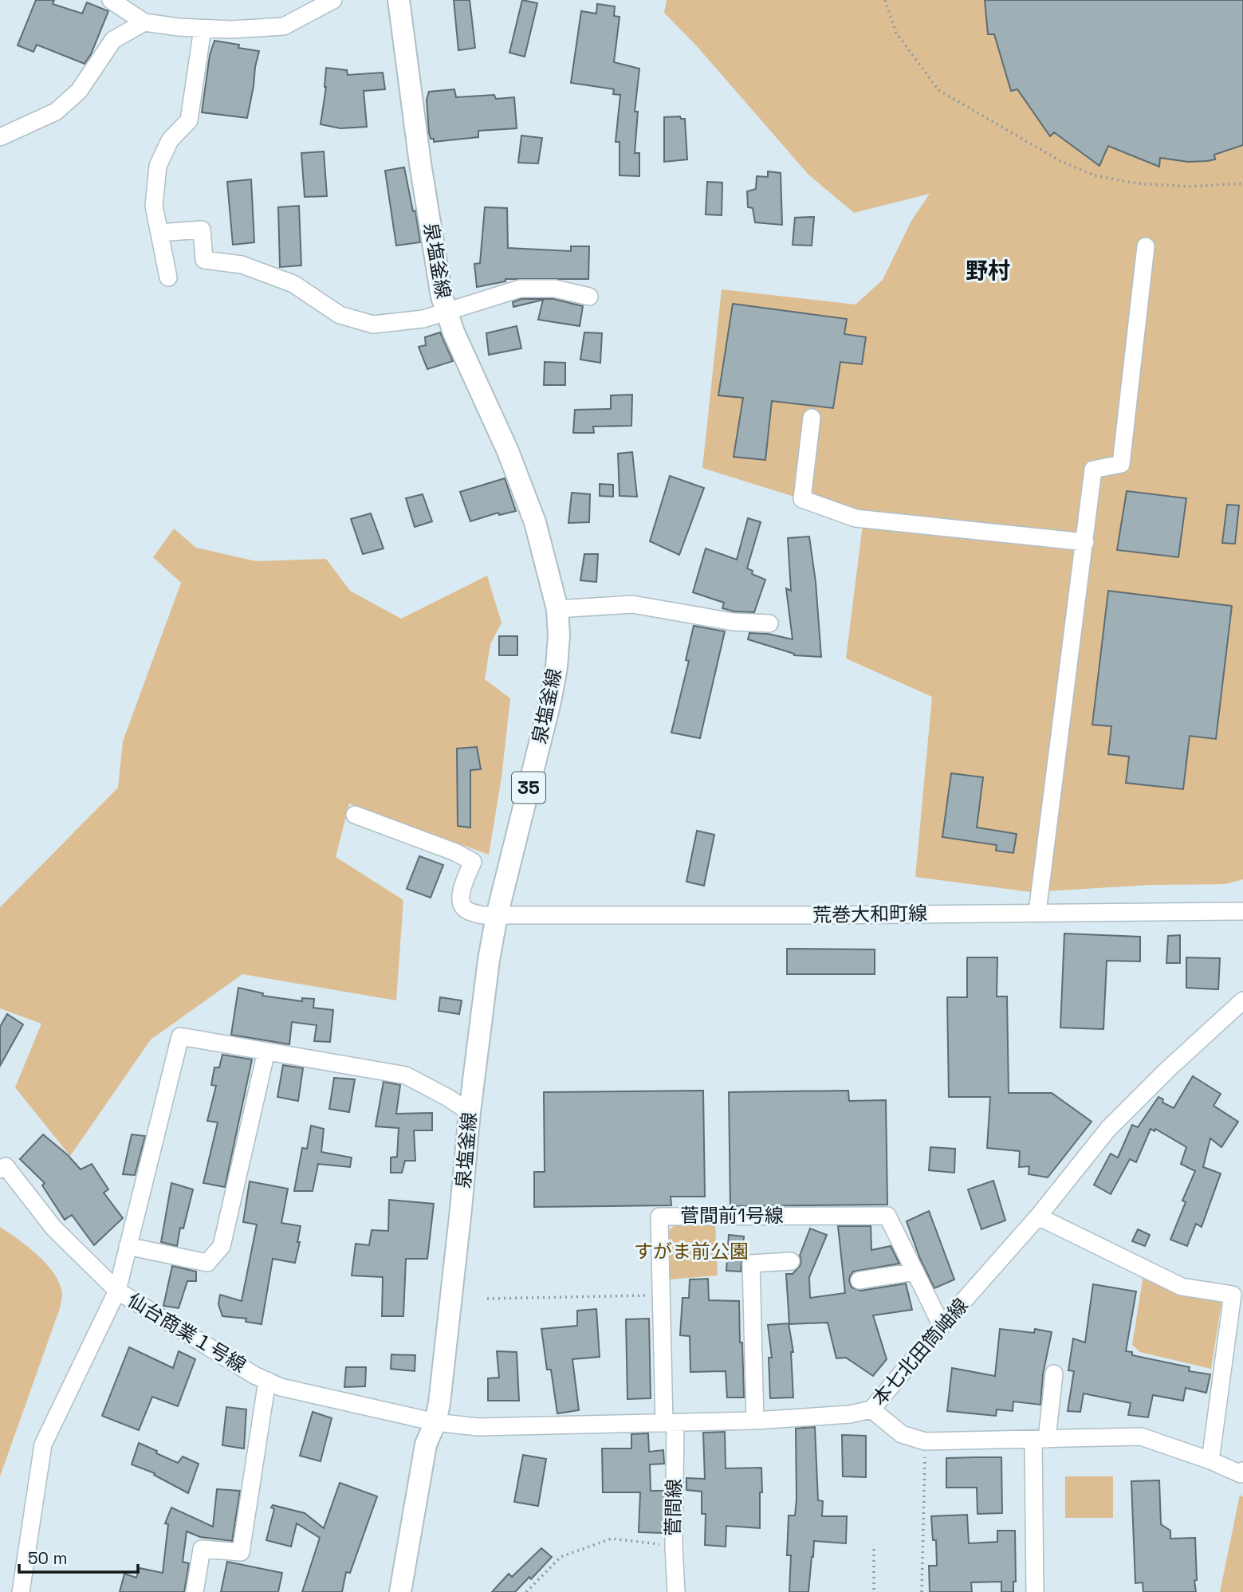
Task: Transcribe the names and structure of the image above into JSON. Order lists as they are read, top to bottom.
{
  "streets": {
    "main road": ["泉塩釜線", "35"],
    "street": [
      "荒巻大和町線",
      "菅間前1号線",
      "仙台商業１号線",
      "本七北田筒岫線",
      "菅間線"
    ]
  },
  "crossings": [
    ["泉塩釜線", "荒巻大和町線"],
    ["泉塩釜線", "仙台商業１号線"],
    ["泉塩釜線", "本七北田筒岫線"],
    ["菅間前1号線", "本七北田筒岫線"],
    ["菅間前1号線", "菅間線"],
    ["仙台商業１号線", "本七北田筒岫線"],
    ["本七北田筒岫線", "菅間線"]
  ],
  "districts": ["野村"],
  "parks": ["すがま前公園"],
  "scale_bar": "50 m"
}
